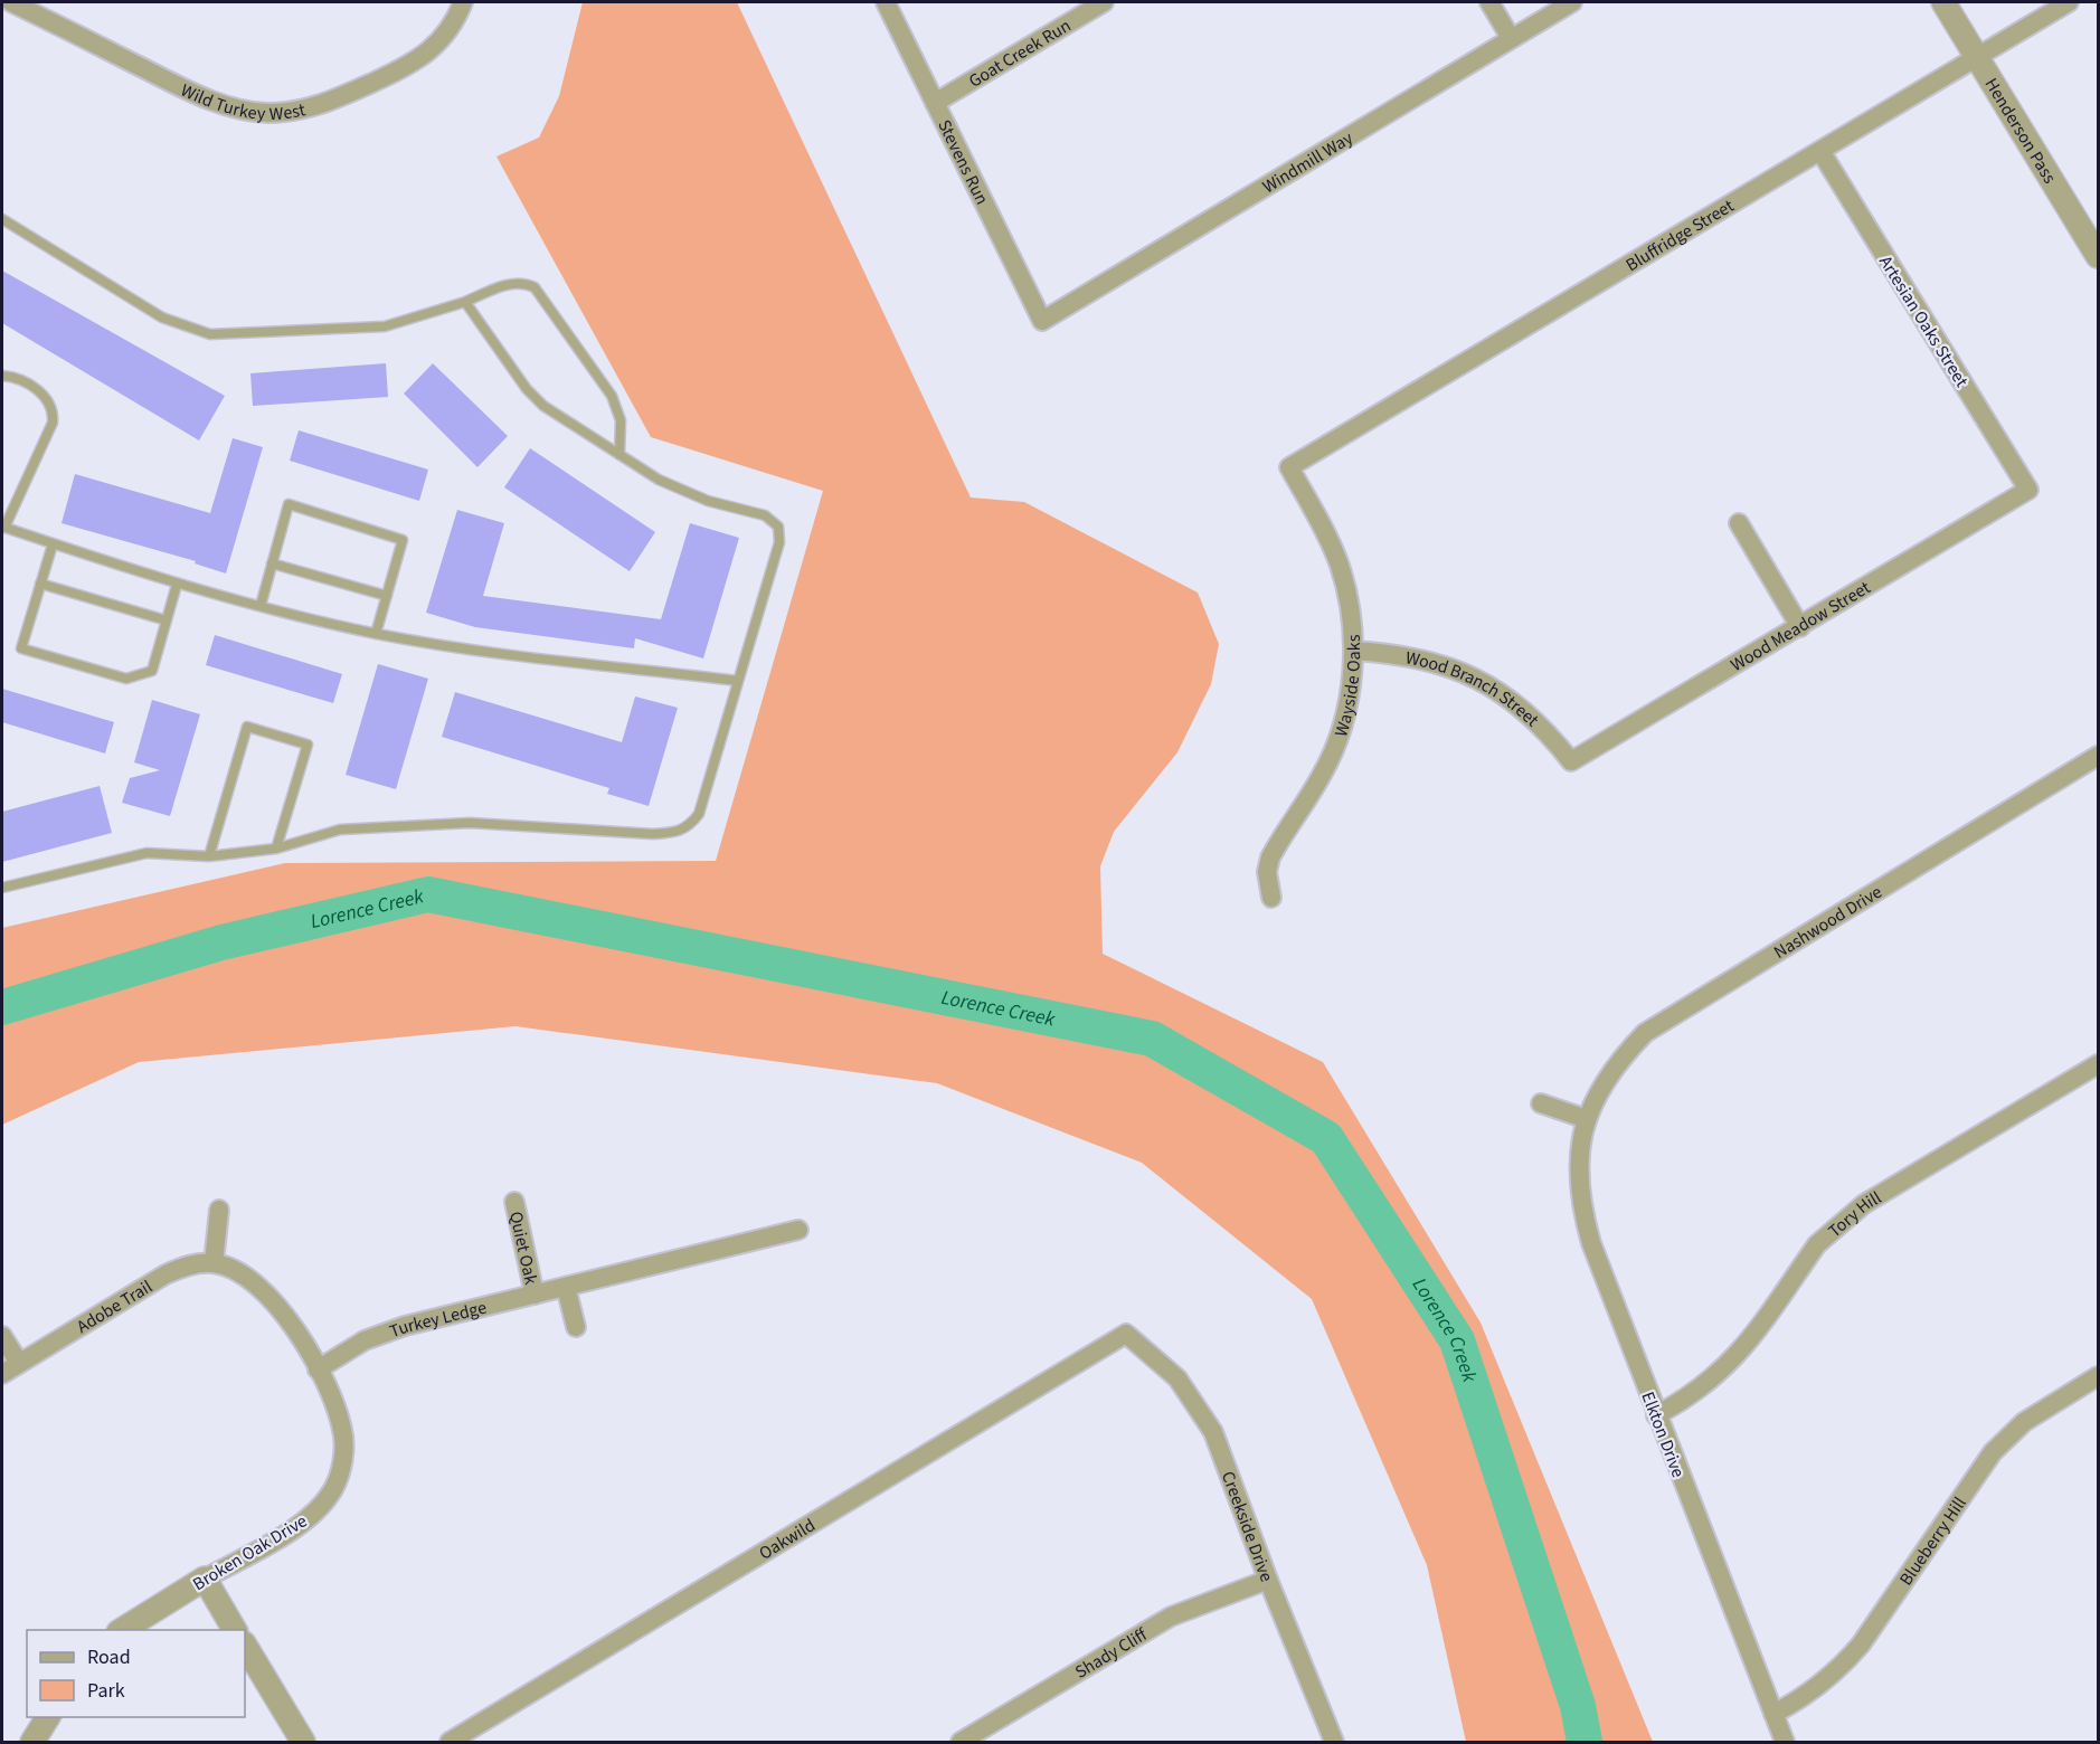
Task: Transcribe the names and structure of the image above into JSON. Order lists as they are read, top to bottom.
{
  "streets": {
    "street": [
      "Goat Creek Run",
      "Wild Turkey West",
      "Henderson Pass",
      "Stevens Run",
      "Windmill Way",
      "Bluffridge Street",
      "Artesian Oaks Street",
      "Wood Meadow Street",
      "Wayside Oaks",
      "Wood Branch Street",
      "Nashwood Drive",
      "Tory Hill",
      "Quiet Oak",
      "Adobe Trail",
      "Turkey Ledge",
      "Elkton Drive",
      "Creekside Drive",
      "Oakwild",
      "Blueberry Hill",
      "Broken Oak Drive",
      "Shady Cliff"
    ]
  },
  "crossings": [
    ["Goat Creek Run", "Stevens Run"],
    ["Henderson Pass", "Bluffridge Street"],
    ["Stevens Run", "Windmill Way"],
    ["Bluffridge Street", "Artesian Oaks Street"],
    ["Bluffridge Street", "Wayside Oaks"],
    ["Artesian Oaks Street", "Wood Meadow Street"],
    ["Wood Meadow Street", "Wood Branch Street"],
    ["Wayside Oaks", "Wood Branch Street"],
    ["Nashwood Drive", "Elkton Drive"],
    ["Tory Hill", "Elkton Drive"],
    ["Quiet Oak", "Turkey Ledge"],
    ["Adobe Trail", "Turkey Ledge"],
    ["Adobe Trail", "Broken Oak Drive"],
    ["Turkey Ledge", "Broken Oak Drive"],
    ["Elkton Drive", "Blueberry Hill"],
    ["Creekside Drive", "Oakwild"],
    ["Creekside Drive", "Shady Cliff"]
  ],
  "water": ["Lorence Creek"],
  "legend": ["Road", "Park"]
}
